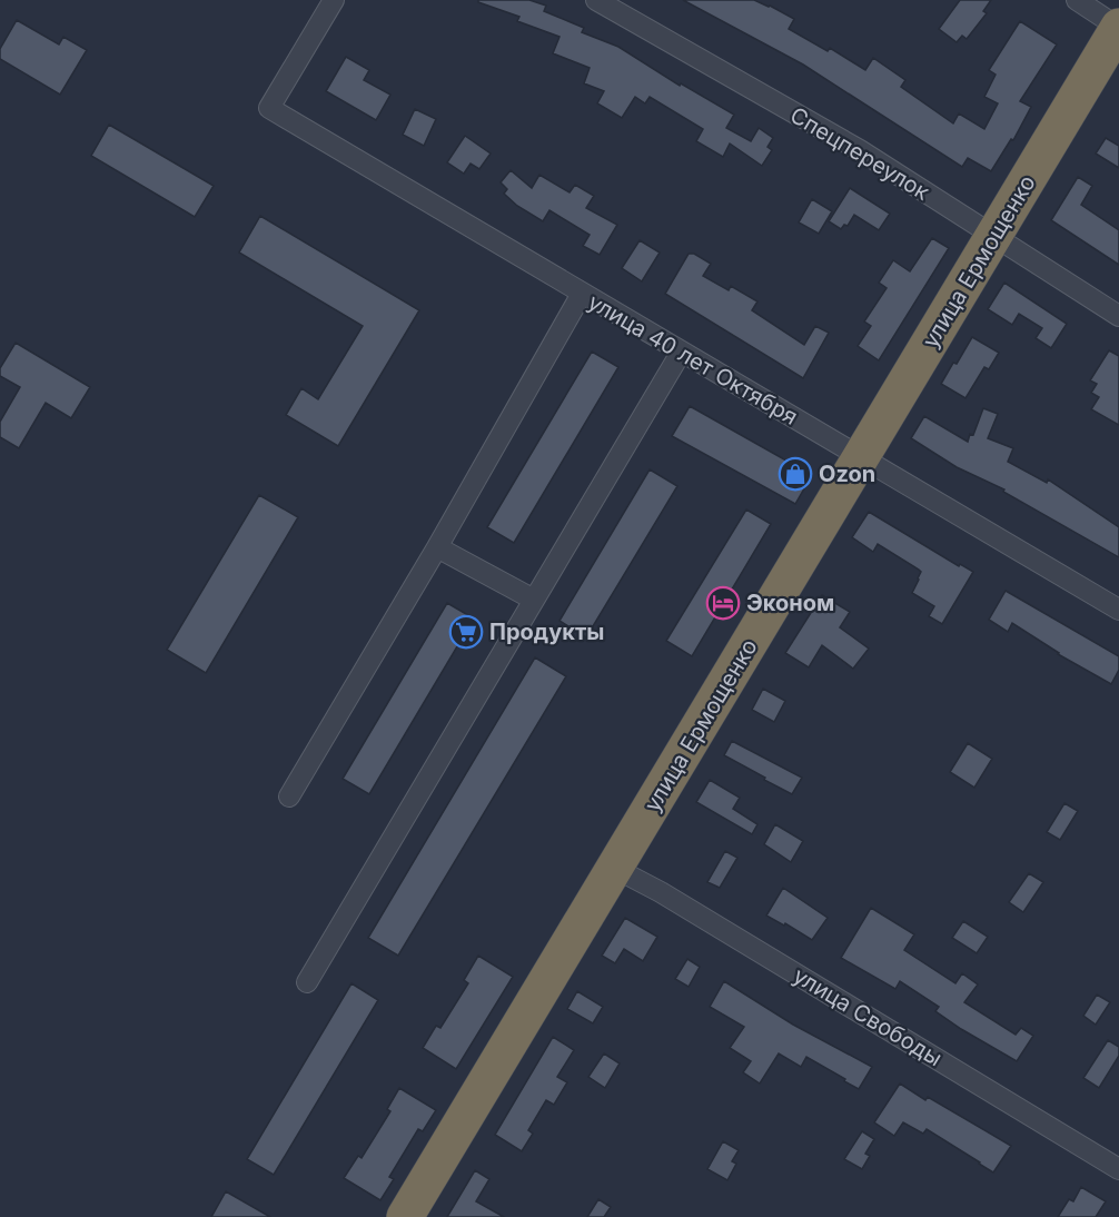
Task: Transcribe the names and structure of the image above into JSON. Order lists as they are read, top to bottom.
{
  "streets": {
    "highway": ["улица Ермощенко"],
    "street": ["Спецпереулок", "улица 40 лет Октября", "улица Свободы"]
  },
  "crossings": [
    ["Спецпереулок", "улица Ермощенко"],
    ["улица Ермощенко", "улица 40 лет Октября"],
    ["улица Ермощенко", "улица Свободы"]
  ],
  "places": {
    "shop": ["Ozon"],
    "hotel": ["Эконом"],
    "supermarket": ["Продукты"]
  }
}
